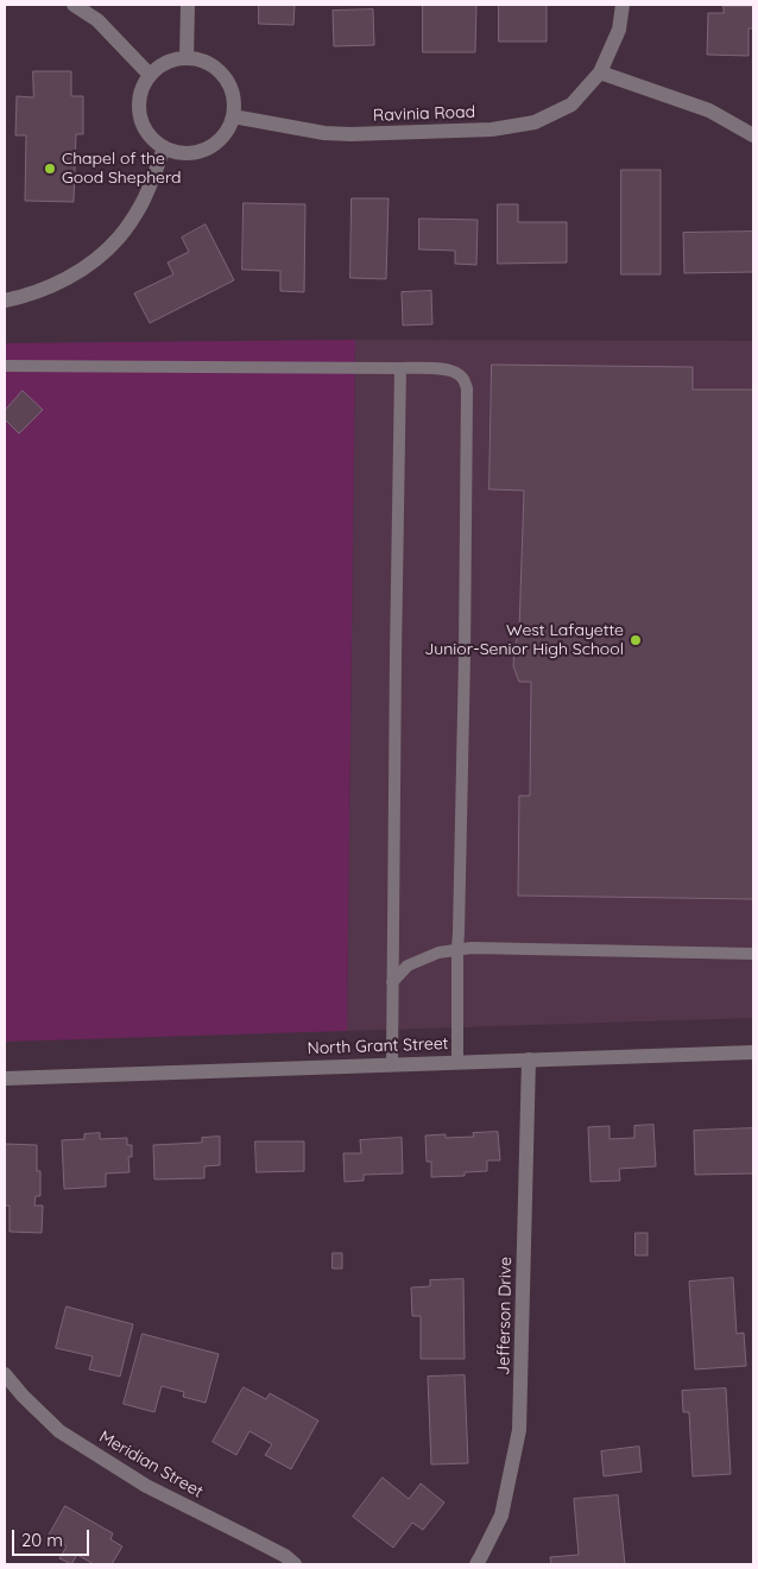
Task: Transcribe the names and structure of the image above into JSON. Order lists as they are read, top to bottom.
{
  "streets": {
    "street": [
      "Ravinia Road",
      "North Grant Street",
      "Jefferson Drive",
      "Meridian Street"
    ]
  },
  "crossings": [
    ["North Grant Street", "Jefferson Drive"]
  ],
  "places": ["Chapel of the Good Shepherd", "West Lafayette Junior-Senior High School"],
  "scale_bar": "20 m"
}
